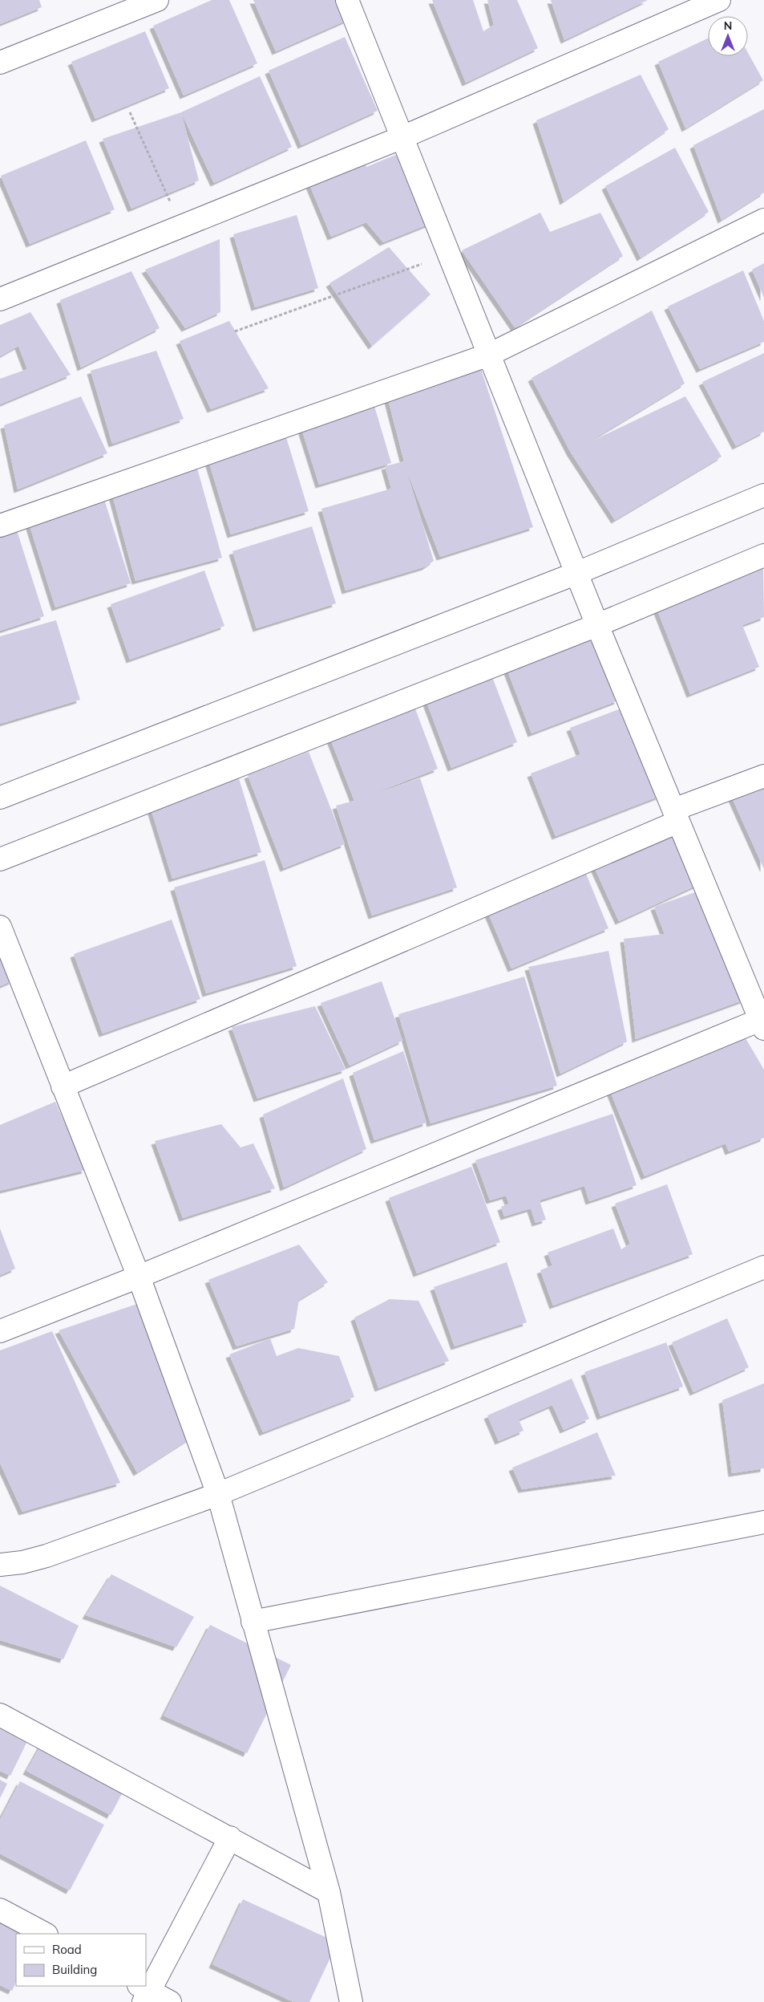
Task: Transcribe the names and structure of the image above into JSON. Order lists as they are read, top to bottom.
{
  "legend": ["Road", "Building"],
  "north": "top"
}
